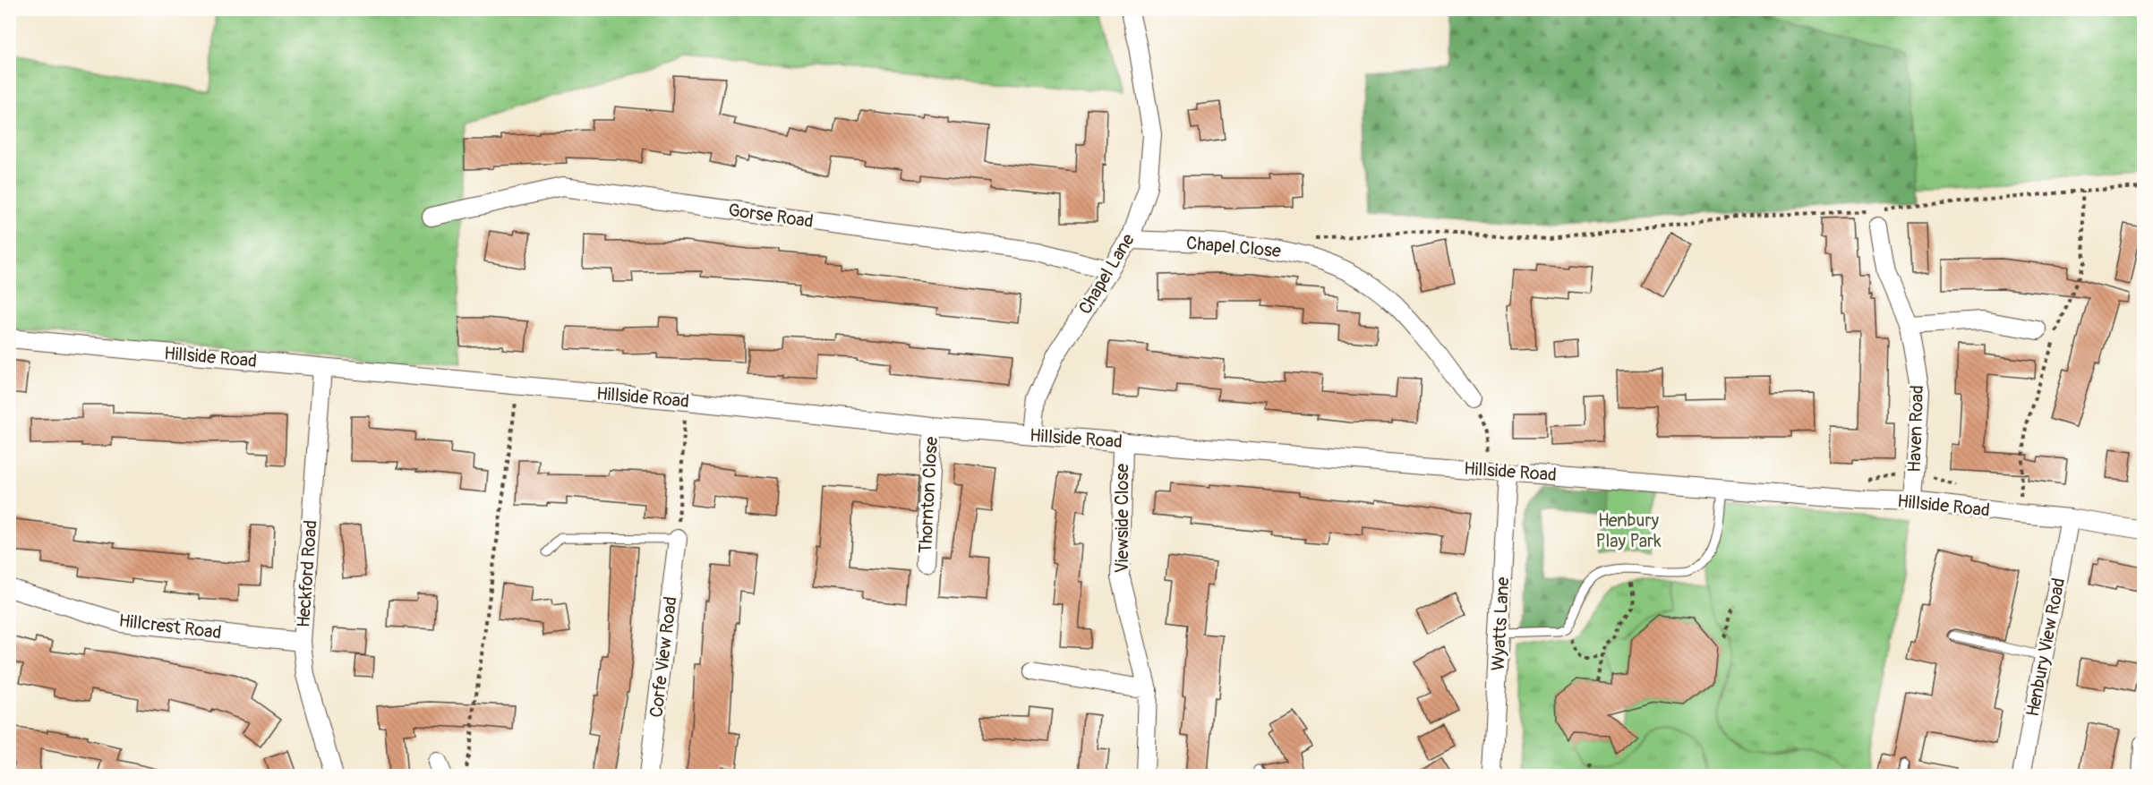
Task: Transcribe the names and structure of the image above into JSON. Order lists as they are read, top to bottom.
{
  "streets": {
    "street": [
      "Gorse Road",
      "Chapel Close",
      "Chapel Lane",
      "Hillside Road",
      "Haven Road",
      "Thornton Close",
      "Viewside Close",
      "Heckford Road",
      "Wyatts Lane",
      "Hillcrest Road",
      "Henbury View Road",
      "Corfe View Road"
    ]
  },
  "crossings": [
    ["Gorse Road", "Chapel Lane"],
    ["Chapel Close", "Chapel Lane"],
    ["Chapel Lane", "Hillside Road"],
    ["Hillside Road", "Haven Road"],
    ["Hillside Road", "Thornton Close"],
    ["Hillside Road", "Viewside Close"],
    ["Hillside Road", "Heckford Road"],
    ["Hillside Road", "Wyatts Lane"],
    ["Hillside Road", "Henbury View Road"],
    ["Heckford Road", "Hillcrest Road"]
  ],
  "parks": ["Henbury Play Park"]
}
